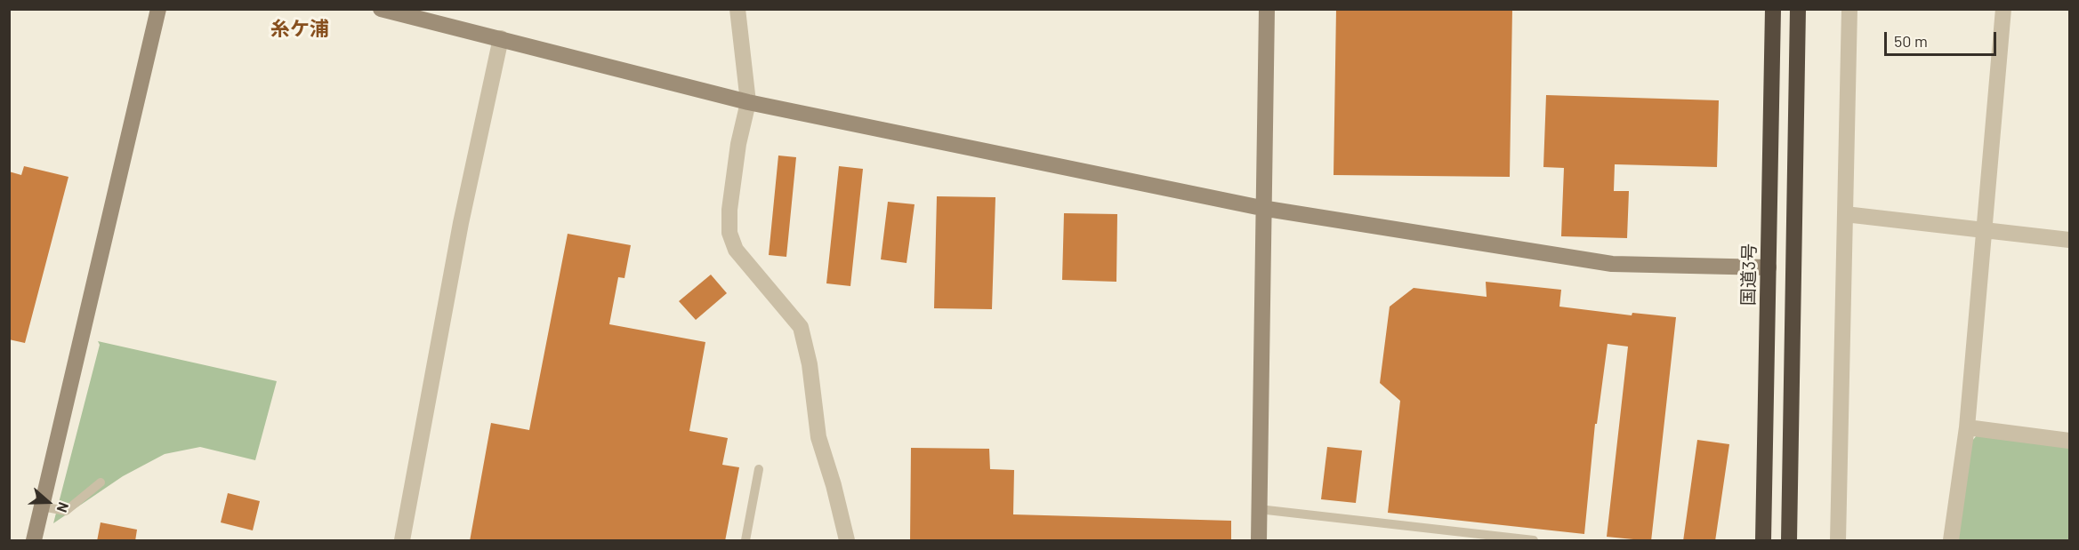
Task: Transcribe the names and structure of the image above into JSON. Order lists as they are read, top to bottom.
{
  "streets": {
    "highway": ["国道3号"]
  },
  "districts": ["糸ケ浦"],
  "scale_bar": "50 m",
  "north": "right"
}
